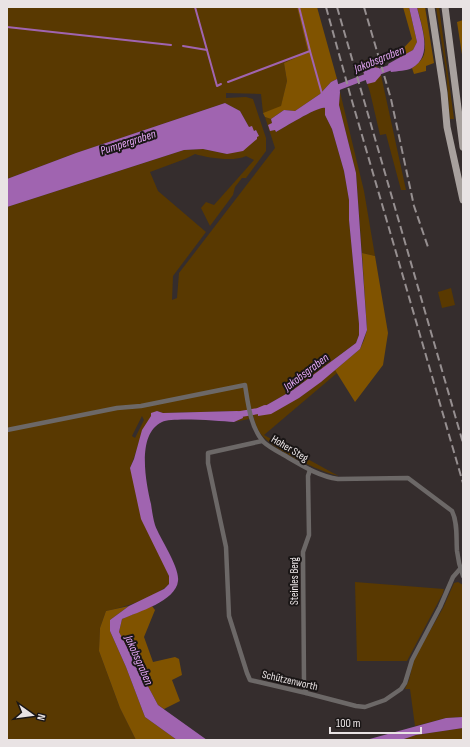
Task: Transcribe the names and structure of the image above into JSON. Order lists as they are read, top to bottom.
{
  "streets": {
    "street": ["Hoher Steg", "Steinles Berg", "Schützenworth"]
  },
  "crossings": [
    ["Hoher Steg", "Steinles Berg"],
    ["Hoher Steg", "Schützenworth"],
    ["Steinles Berg", "Schützenworth"]
  ],
  "water": ["Jakobsgraben", "Pumpergraben"],
  "scale_bar": "100 m",
  "north": "right"
}
